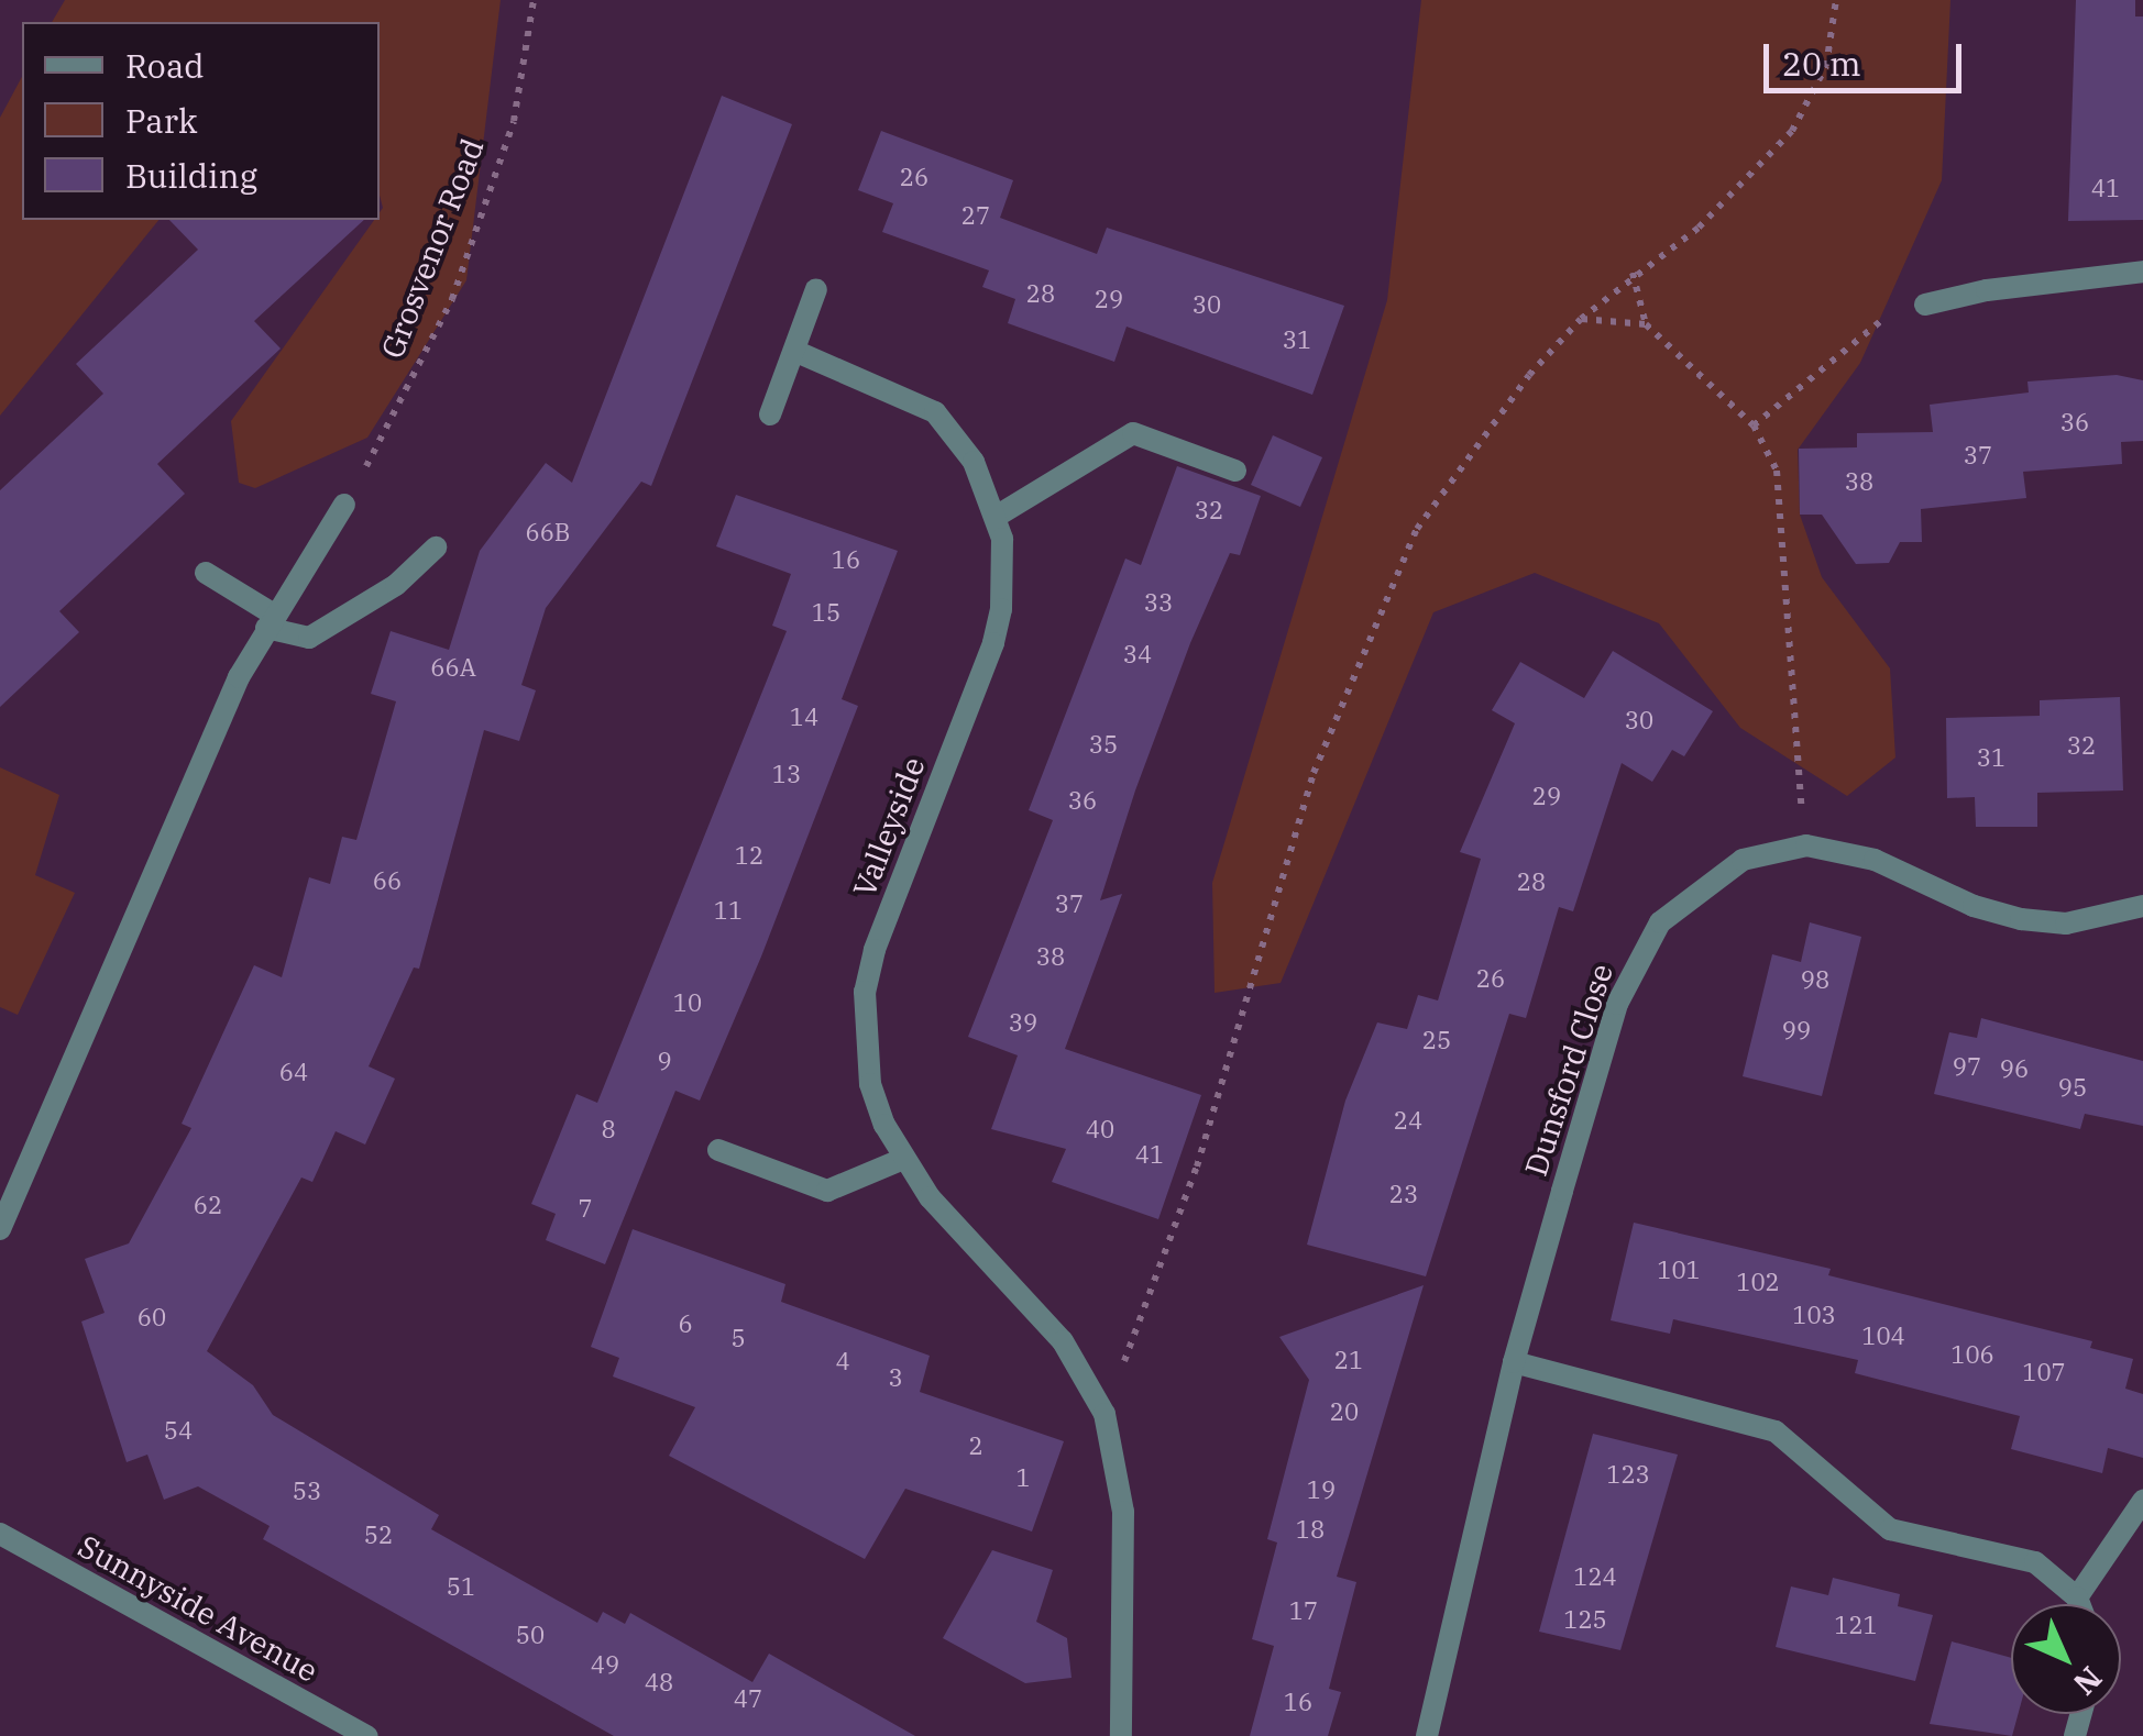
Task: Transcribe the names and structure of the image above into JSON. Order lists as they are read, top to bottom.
{
  "streets": {
    "street": ["Valleyside", "Dunsford Close", "Sunnyside Avenue"],
    "path": ["Grosvenor Road"]
  },
  "house_numbers": [
    "26",
    "41",
    "27",
    "28",
    "29",
    "30",
    "31",
    "36",
    "37",
    "38",
    "32",
    "66B",
    "16",
    "33",
    "15",
    "34",
    "66A",
    "14",
    "30",
    "35",
    "32",
    "31",
    "13",
    "29",
    "36",
    "12",
    "66",
    "28",
    "37",
    "11",
    "38",
    "26",
    "98",
    "10",
    "39",
    "99",
    "25",
    "9",
    "97",
    "96",
    "64",
    "95",
    "24",
    "8",
    "40",
    "41",
    "23",
    "62",
    "7",
    "101",
    "102",
    "103",
    "60",
    "6",
    "104",
    "5",
    "106",
    "21",
    "4",
    "107",
    "3",
    "20",
    "54",
    "2",
    "123",
    "1",
    "19",
    "53",
    "18",
    "52",
    "124",
    "51",
    "17",
    "125",
    "121",
    "50",
    "49",
    "48",
    "47",
    "16"
  ],
  "legend": ["Road", "Park", "Building"],
  "scale_bar": "20 m",
  "north": "bottom right"
}
